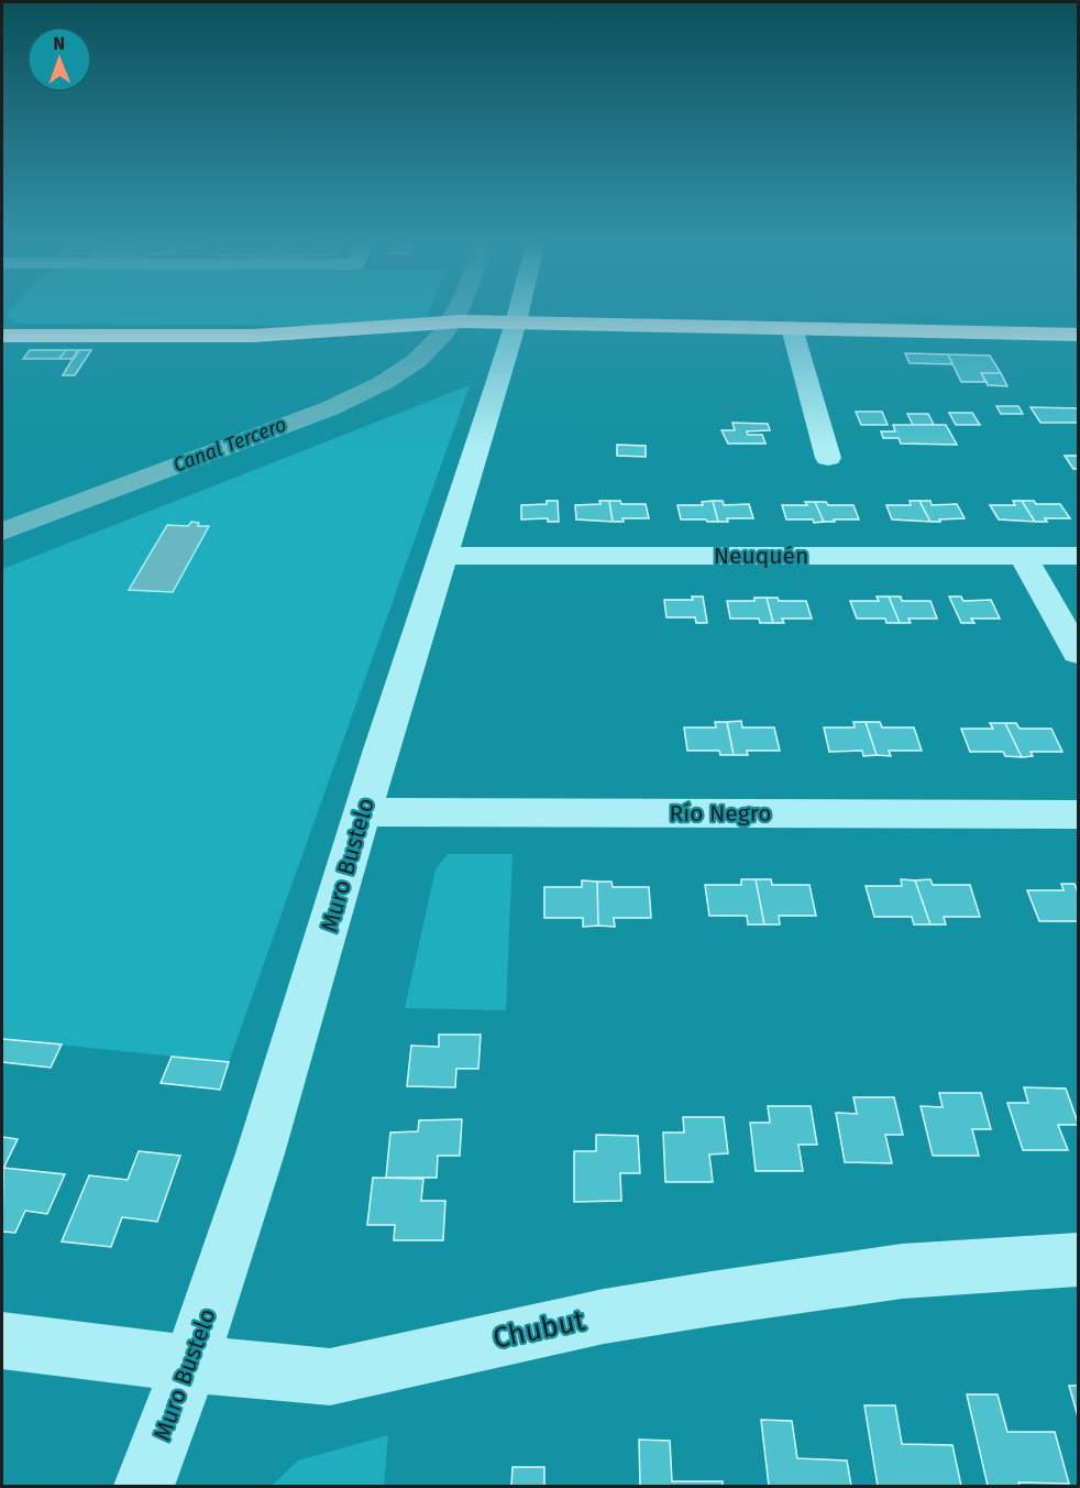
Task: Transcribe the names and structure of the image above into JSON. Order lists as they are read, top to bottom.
{
  "streets": {
    "street": [
      "Neuquén",
      "Río Negro",
      "Muro Bustelo",
      "Chubut"
    ]
  },
  "crossings": [
    ["Neuquén", "Muro Bustelo"],
    ["Río Negro", "Muro Bustelo"],
    ["Muro Bustelo", "Chubut"]
  ],
  "water": ["Canal Tercero"],
  "north": "top"
}
